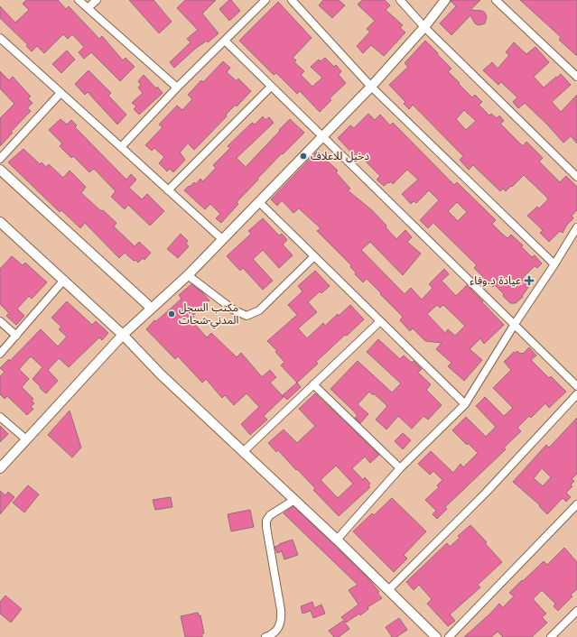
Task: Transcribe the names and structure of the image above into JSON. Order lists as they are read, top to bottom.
{
  "places": {
    "other": ["دخيل للاعلاف", "مكتب السجل المدني-شحات"],
    "health": ["عيادة د.وفاء"]
  }
}
